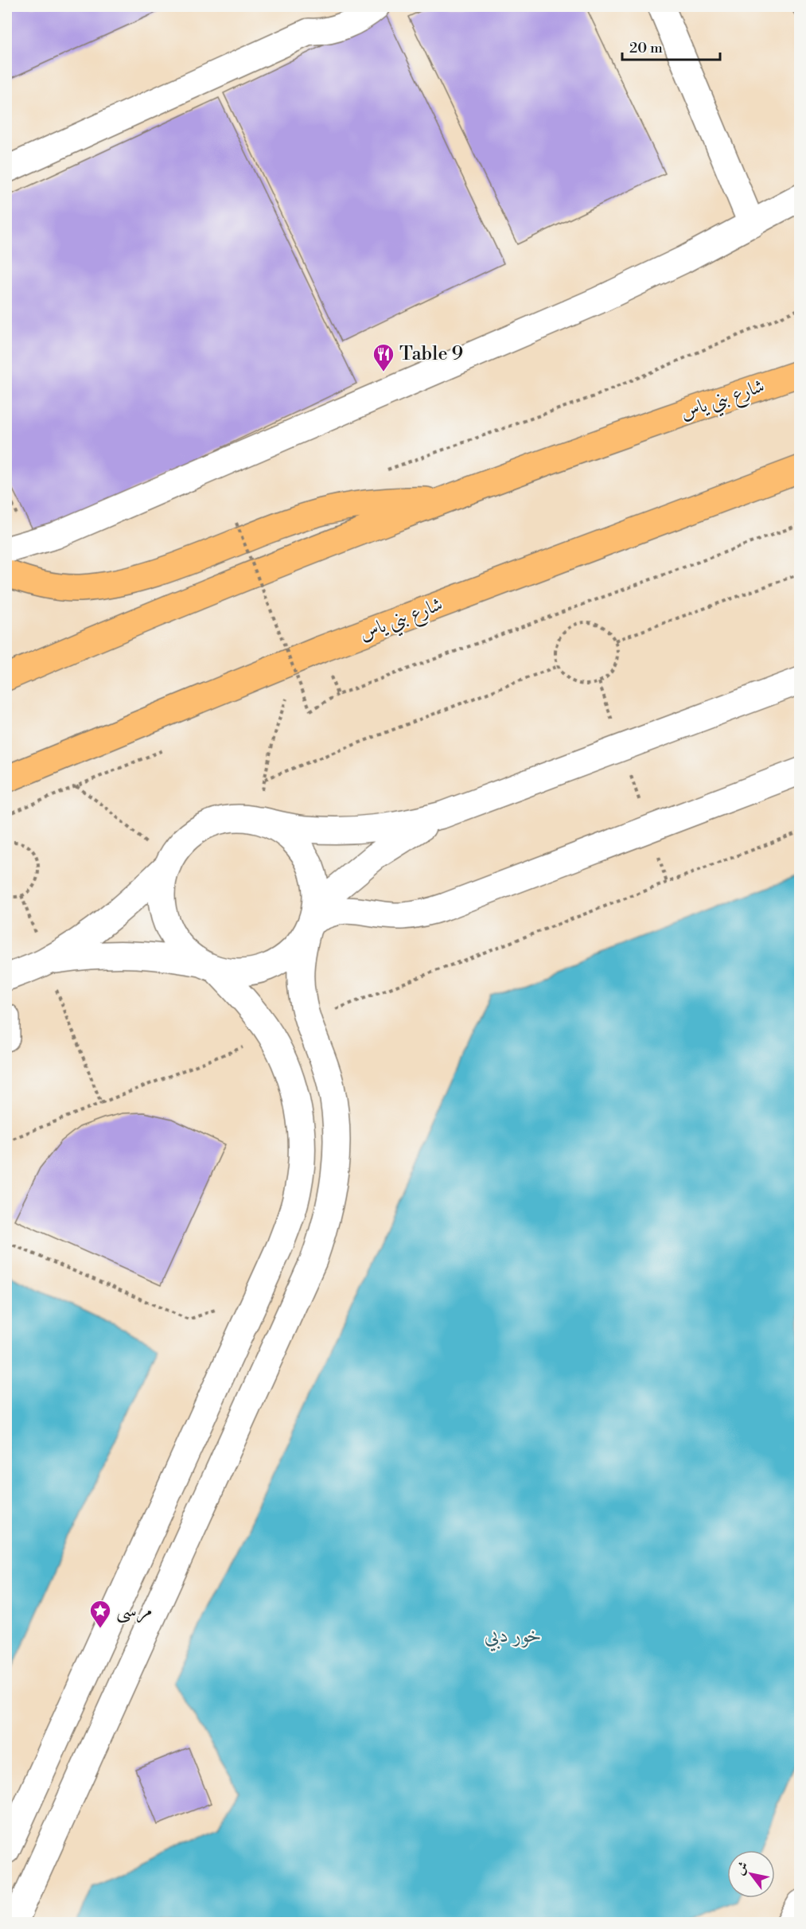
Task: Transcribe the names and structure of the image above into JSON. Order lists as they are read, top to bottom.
{
  "streets": {
    "main road": ["شارع بني ياس"]
  },
  "water": ["خور دبي"],
  "places": {
    "restaurant": ["Table 9"],
    "place": ["مرسی"]
  },
  "scale_bar": "20 m",
  "north": "top left"
}
